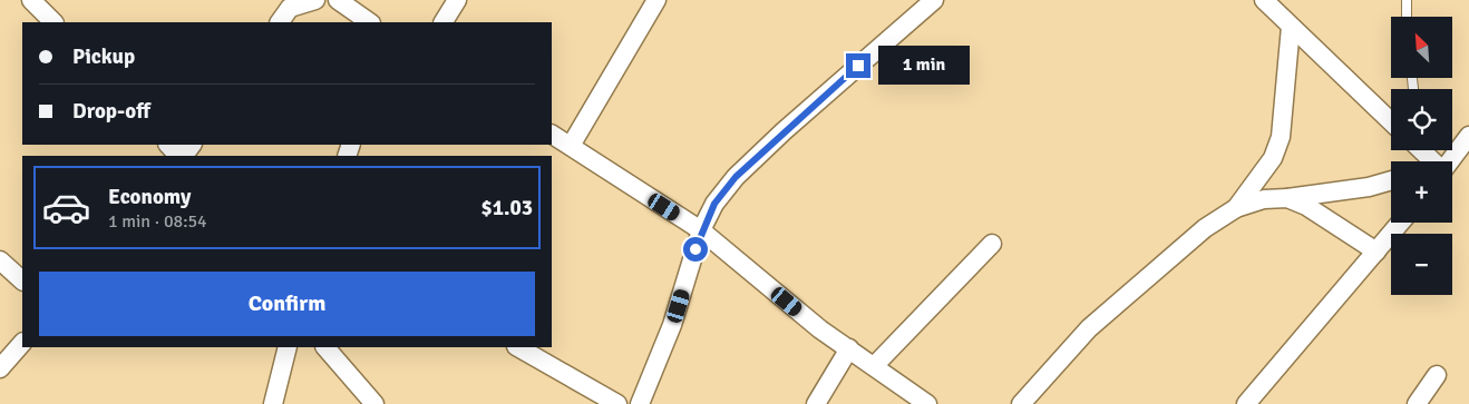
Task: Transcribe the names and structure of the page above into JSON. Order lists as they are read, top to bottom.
{
  "north": "top left",
  "page": {
    "map_buttons": ["+", "−"],
    "banner": ["Pickup", "Drop-off"],
    "bubble": "1 min",
    "list": [
      {
        "name": "Economy",
        "note": "1 min · 08:54",
        "value": "$1.03"
      }
    ],
    "buttons": "Confirm"
  }
}
